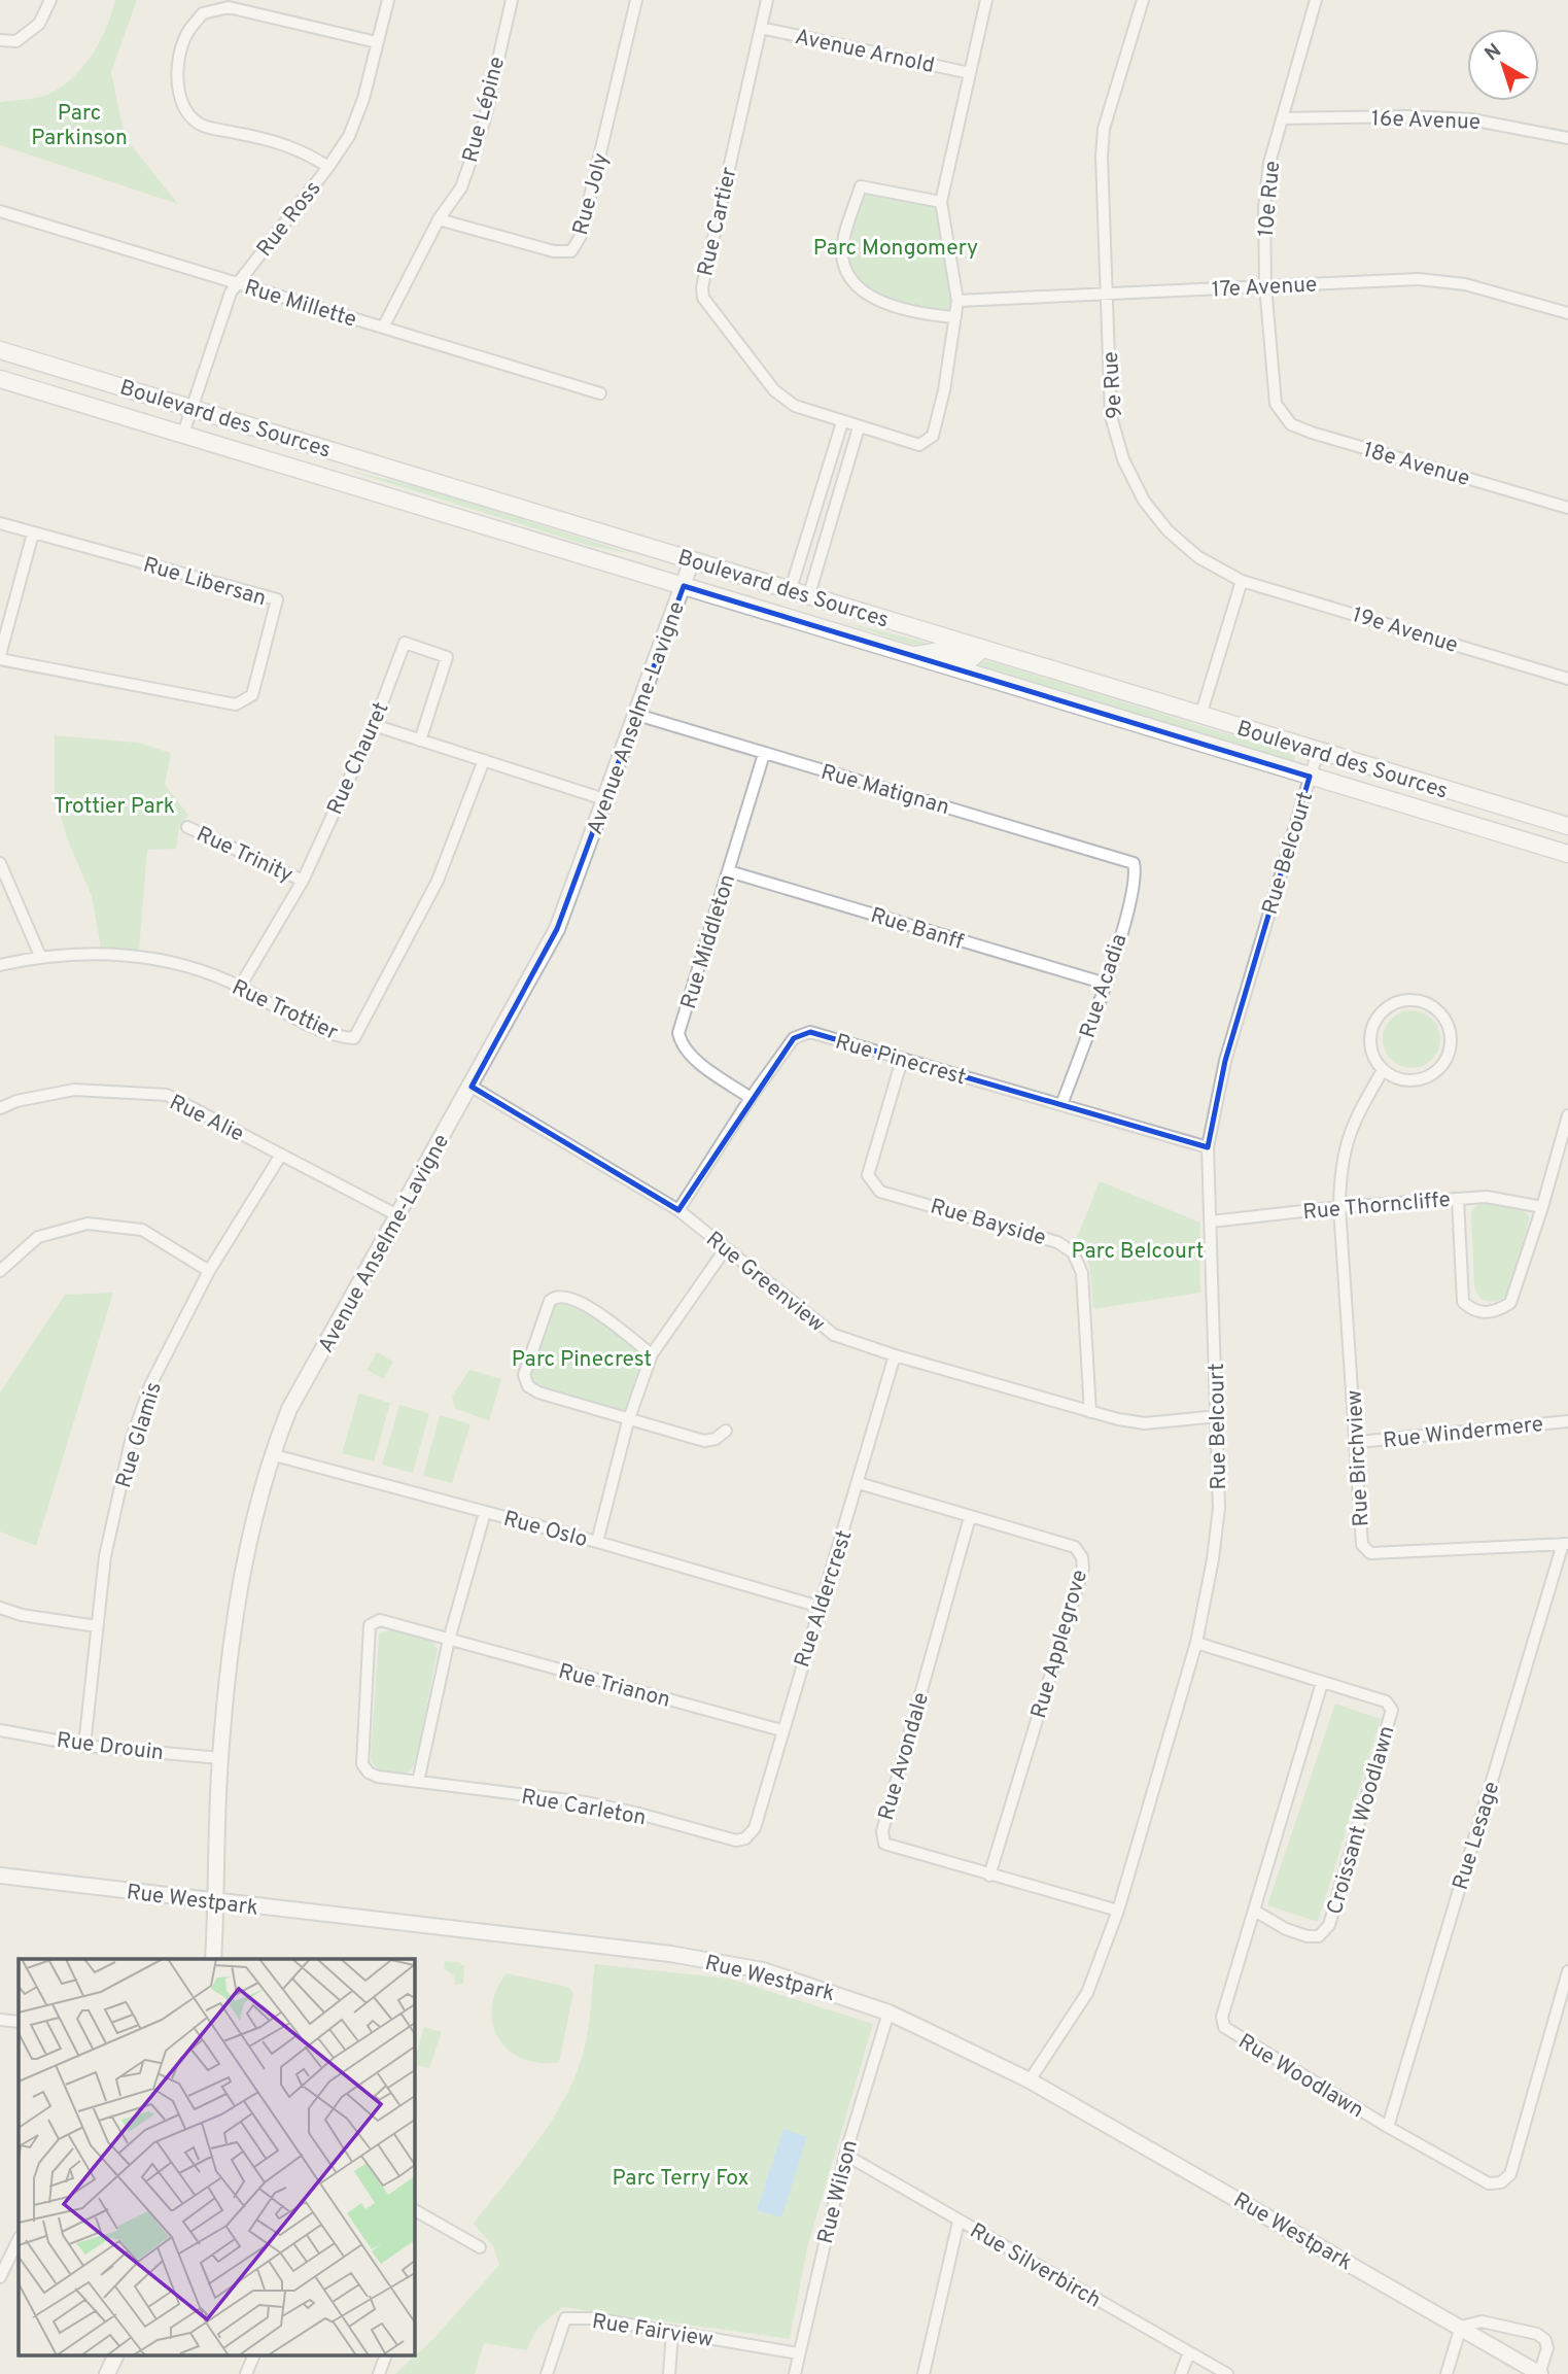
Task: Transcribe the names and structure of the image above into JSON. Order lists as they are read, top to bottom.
{
  "streets": {
    "main road": ["Boulevard des Sources"],
    "street": [
      "Avenue Arnold",
      "Rue Lépine",
      "16e Avenue",
      "Rue Joly",
      "10e Rue",
      "Rue Ross",
      "Rue Cartier",
      "17e Avenue",
      "Rue Millette",
      "9e Rue",
      "18e Avenue",
      "Rue Libersan",
      "19e Avenue",
      "Avenue Anselme-Lavigne",
      "Rue Chauret",
      "Rue Matignan",
      "Rue Belcourt",
      "Rue Trinity",
      "Rue Banff",
      "Rue Middleton",
      "Rue Acadia",
      "Rue Trottier",
      "Rue Pinecrest",
      "Rue Alie",
      "Rue Thorncliffe",
      "Rue Bayside",
      "Rue Greenview",
      "Rue Windermere",
      "Rue Glamis",
      "Rue Birchview",
      "Rue Oslo",
      "Rue Aldercrest",
      "Rue Applegrove",
      "Rue Trianon",
      "Rue Drouin",
      "Rue Avondale",
      "Rue Carleton",
      "Croissant Woodlawn",
      "Rue Lesage",
      "Rue Westpark",
      "Rue Woodlawn",
      "Rue Wilson",
      "Rue Silverbirch",
      "Rue Fairview"
    ]
  },
  "crossings": [
    ["Avenue Arnold", "Rue Cartier"],
    ["Rue Lépine", "Rue Joly"],
    ["Rue Lépine", "Rue Millette"],
    ["16e Avenue", "10e Rue"],
    ["10e Rue", "17e Avenue"],
    ["10e Rue", "18e Avenue"],
    ["Rue Ross", "Rue Millette"],
    ["Rue Ross", "Boulevard des Sources"],
    ["17e Avenue", "9e Rue"],
    ["9e Rue", "19e Avenue"],
    ["Boulevard des Sources", "Avenue Anselme-Lavigne"],
    ["Boulevard des Sources", "Rue Belcourt"],
    ["Avenue Anselme-Lavigne", "Rue Matignan"],
    ["Avenue Anselme-Lavigne", "Rue Alie"],
    ["Avenue Anselme-Lavigne", "Rue Greenview"],
    ["Avenue Anselme-Lavigne", "Rue Oslo"],
    ["Avenue Anselme-Lavigne", "Rue Drouin"],
    ["Avenue Anselme-Lavigne", "Rue Westpark"],
    ["Rue Chauret", "Rue Trinity"],
    ["Rue Chauret", "Rue Trottier"],
    ["Rue Matignan", "Rue Middleton"],
    ["Rue Matignan", "Rue Acadia"],
    ["Rue Belcourt", "Rue Pinecrest"],
    ["Rue Belcourt", "Rue Thorncliffe"],
    ["Rue Belcourt", "Rue Greenview"],
    ["Rue Belcourt", "Rue Avondale"],
    ["Rue Belcourt", "Croissant Woodlawn"],
    ["Rue Belcourt", "Rue Westpark"],
    ["Rue Banff", "Rue Middleton"],
    ["Rue Banff", "Rue Acadia"],
    ["Rue Middleton", "Rue Pinecrest"],
    ["Rue Acadia", "Rue Pinecrest"],
    ["Rue Pinecrest", "Rue Bayside"],
    ["Rue Pinecrest", "Rue Greenview"],
    ["Rue Alie", "Rue Glamis"],
    ["Rue Thorncliffe", "Rue Birchview"],
    ["Rue Bayside", "Rue Greenview"],
    ["Rue Greenview", "Rue Aldercrest"],
    ["Rue Windermere", "Rue Birchview"],
    ["Rue Glamis", "Rue Drouin"],
    ["Rue Birchview", "Rue Lesage"],
    ["Rue Oslo", "Rue Aldercrest"],
    ["Rue Aldercrest", "Rue Applegrove"],
    ["Rue Aldercrest", "Rue Trianon"],
    ["Rue Aldercrest", "Rue Carleton"],
    ["Rue Applegrove", "Rue Avondale"],
    ["Rue Trianon", "Rue Carleton"],
    ["Croissant Woodlawn", "Rue Woodlawn"],
    ["Rue Lesage", "Rue Woodlawn"],
    ["Rue Westpark", "Rue Wilson"],
    ["Rue Wilson", "Rue Silverbirch"],
    ["Rue Wilson", "Rue Fairview"]
  ],
  "parks": [
    "Parc Parkinson",
    "Parc Mongomery",
    "Trottier Park",
    "Parc Belcourt",
    "Parc Pinecrest",
    "Parc Terry Fox"
  ],
  "north": "top left"
}
